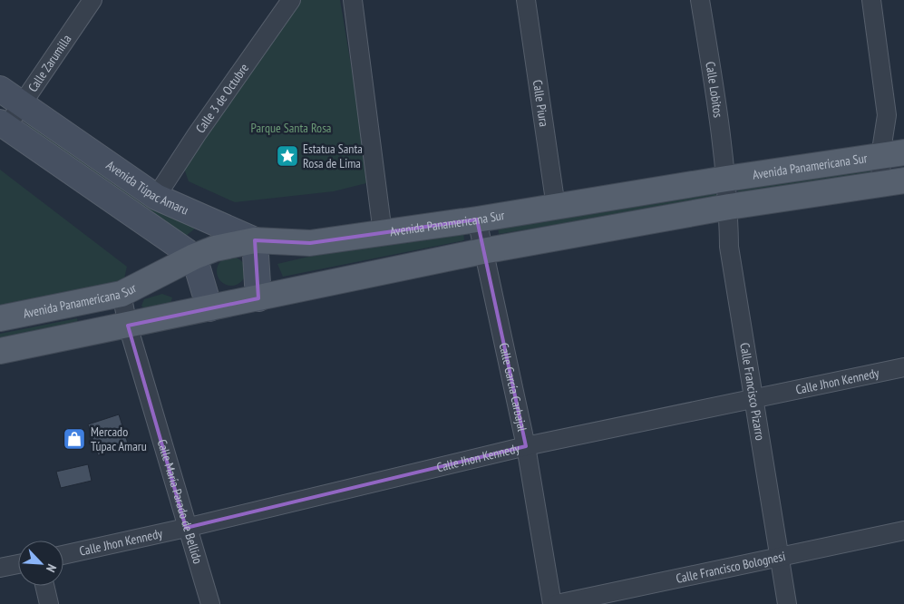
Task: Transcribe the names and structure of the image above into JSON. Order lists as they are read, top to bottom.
{
  "streets": {
    "main road": ["Avenida Panamericana Sur"],
    "street": [
      "Calle Zarumilla",
      "Calle Lobitos",
      "Calle 3 de Octubre",
      "Calle Piura",
      "Avenida Túpac Amaru",
      "Calle Jhon Kennedy",
      "Calle García Carbajal",
      "Calle Francisco Pizarro",
      "Calle María Parado de Bellido",
      "Calle Francisco Bolognesi"
    ]
  },
  "crossings": [
    ["Calle Zarumilla", "Avenida Túpac Amaru"],
    ["Calle Lobitos", "Avenida Panamericana Sur"],
    ["Calle Lobitos", "Calle Francisco Pizarro"],
    ["Calle 3 de Octubre", "Avenida Túpac Amaru"],
    ["Calle Piura", "Avenida Panamericana Sur"],
    ["Avenida Panamericana Sur", "Avenida Túpac Amaru"],
    ["Avenida Panamericana Sur", "Calle García Carbajal"],
    ["Avenida Panamericana Sur", "Calle Francisco Pizarro"],
    ["Avenida Panamericana Sur", "Calle María Parado de Bellido"],
    ["Calle Jhon Kennedy", "Calle García Carbajal"],
    ["Calle Jhon Kennedy", "Calle Francisco Pizarro"],
    ["Calle Jhon Kennedy", "Calle María Parado de Bellido"],
    ["Calle Francisco Pizarro", "Calle Francisco Bolognesi"]
  ],
  "parks": ["Parque Santa Rosa"],
  "places": {
    "place": ["Estatua Santa Rosa de Lima"],
    "shop": ["Mercado Túpac Amaru"]
  },
  "north": "bottom right"
}
